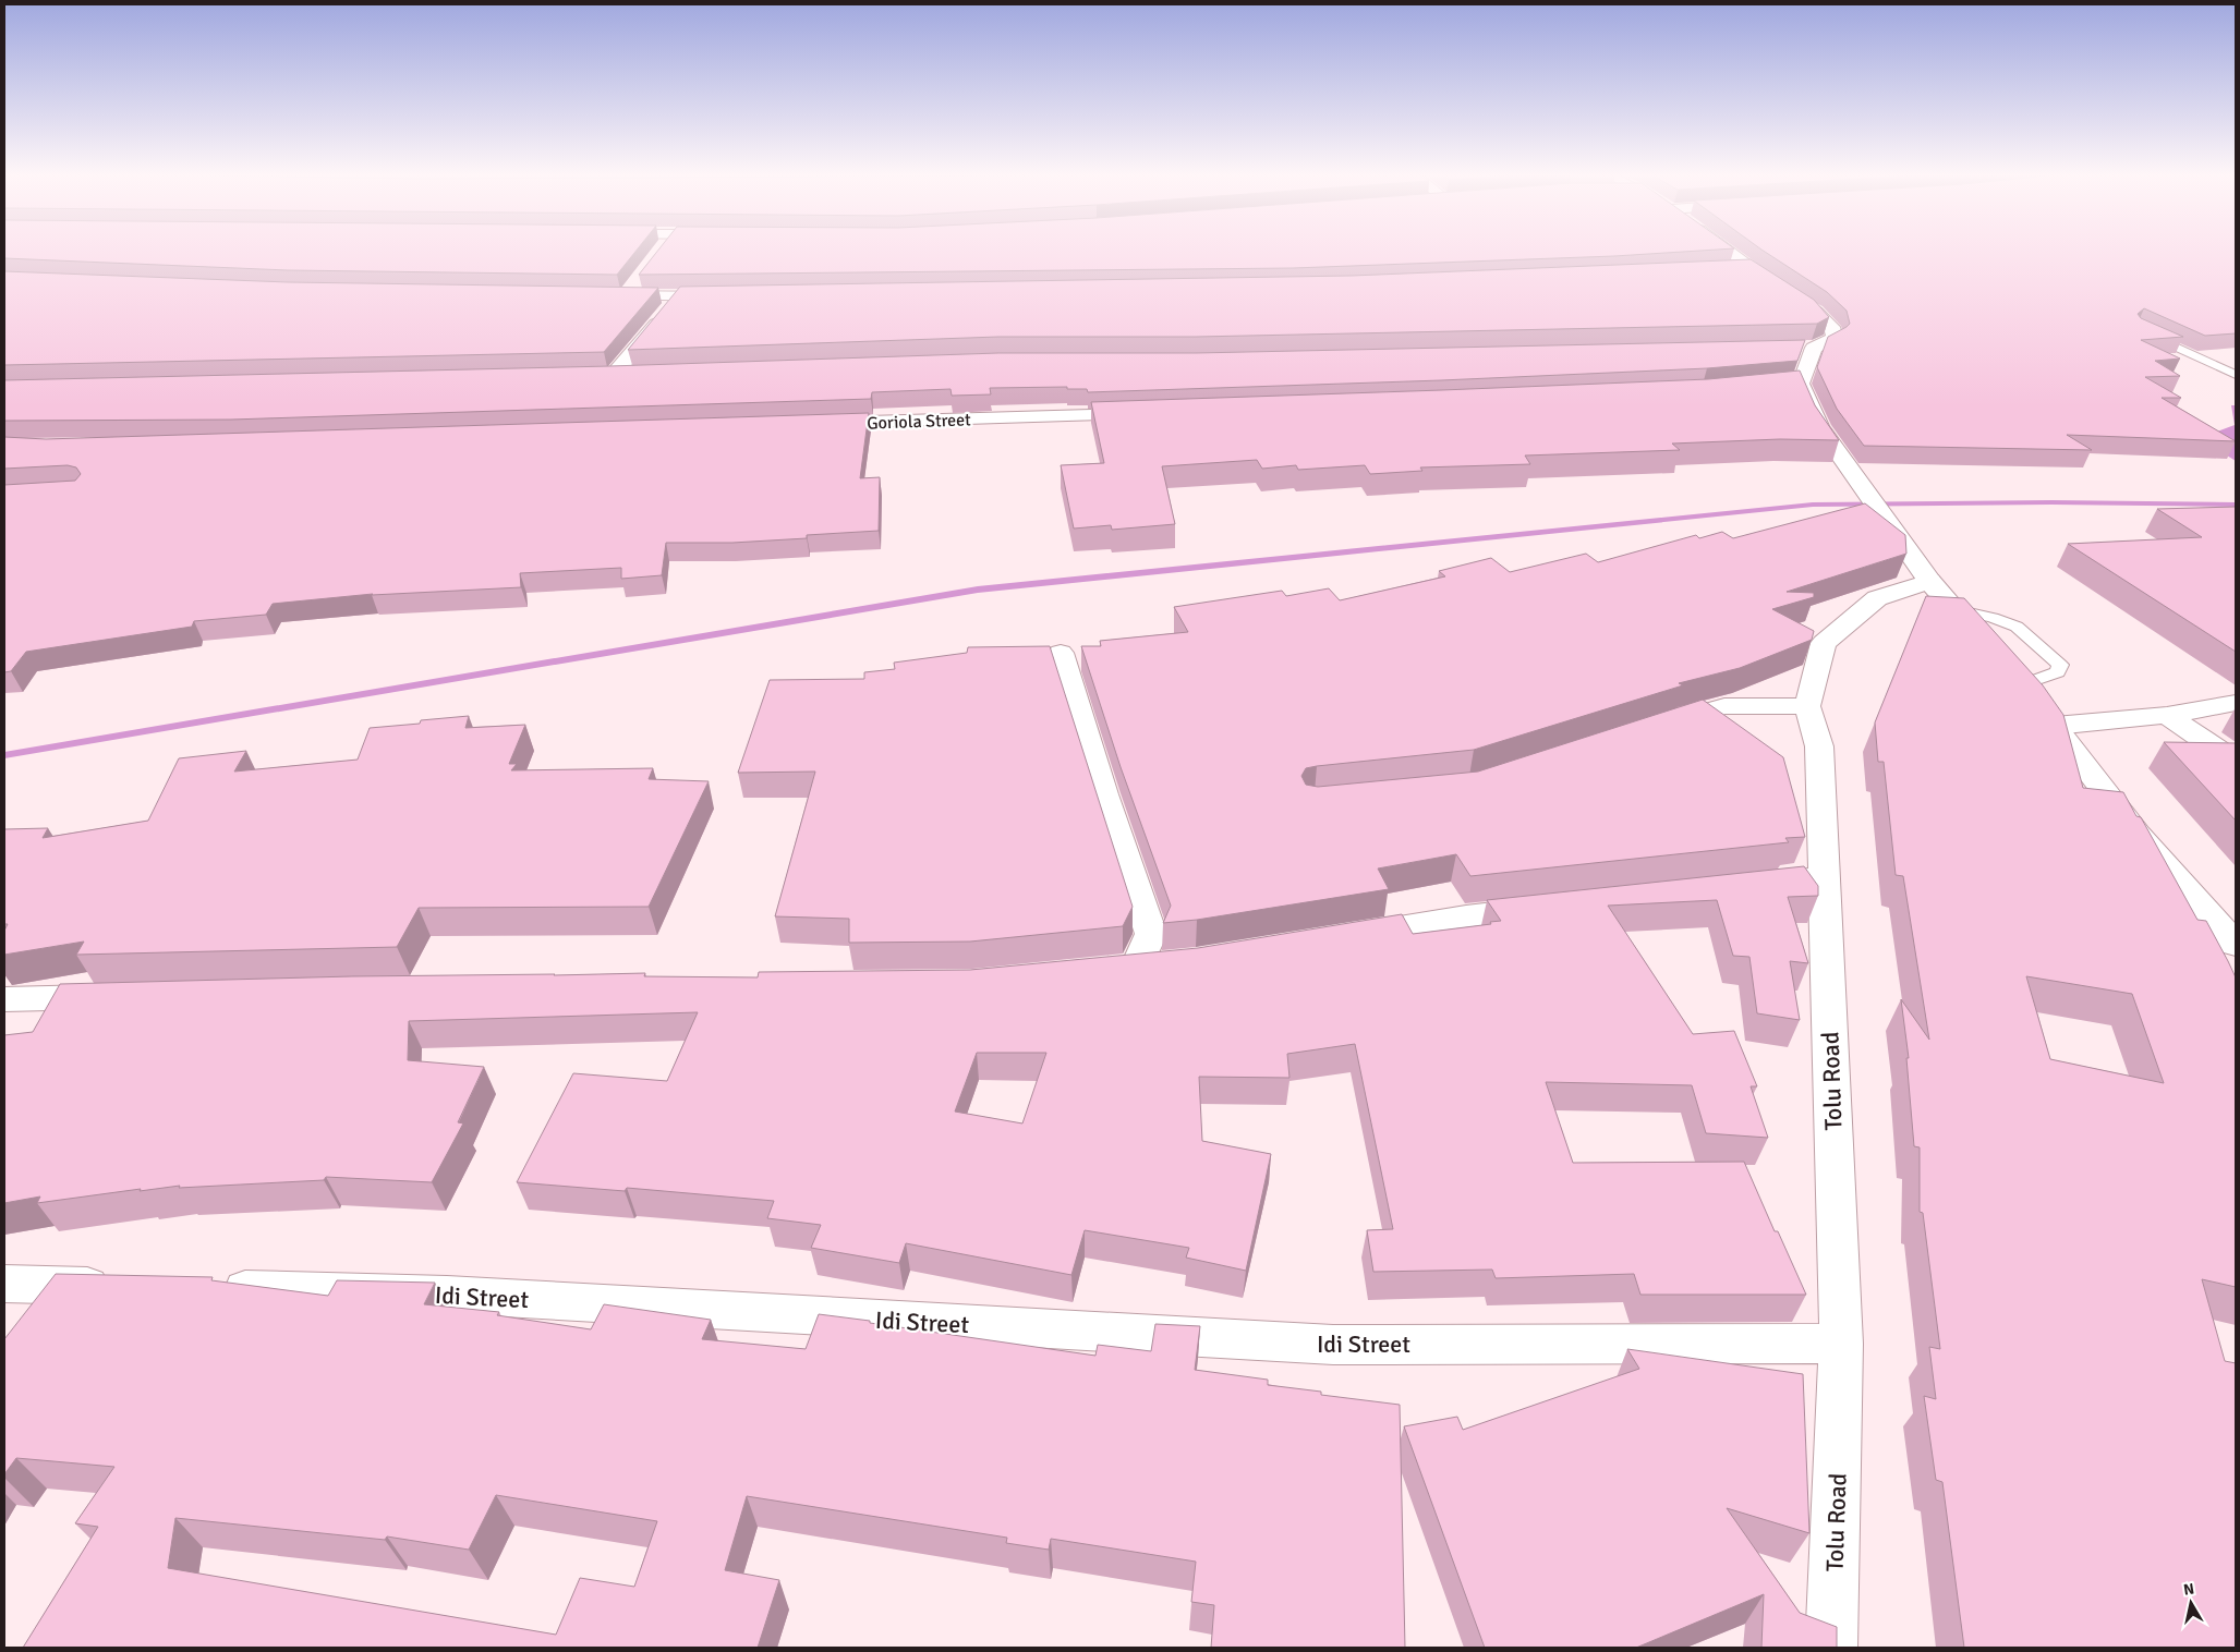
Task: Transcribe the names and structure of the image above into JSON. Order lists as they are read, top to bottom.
{
  "streets": {
    "street": ["Goriola Street", "Tolu Road", "Idi Street"]
  },
  "crossings": [
    ["Tolu Road", "Idi Street"]
  ],
  "north": "top"
}
